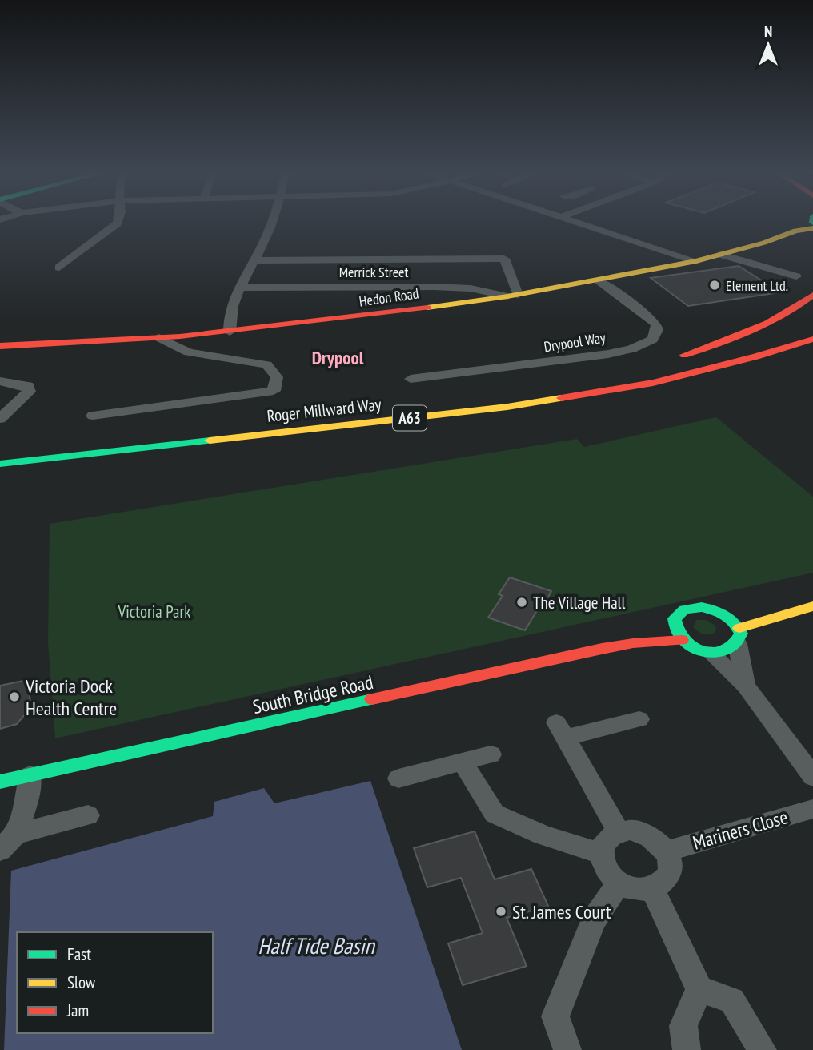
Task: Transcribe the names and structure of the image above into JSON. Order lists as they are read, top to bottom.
{
  "streets": {
    "main road": [
      "Hedon Road",
      "Roger Millward Way",
      "A63",
      "South Bridge Road"
    ],
    "street": ["Merrick Street", "Drypool Way", "Mariners Close"]
  },
  "crossings": [
    ["Merrick Street", "Hedon Road"],
    ["Hedon Road", "Drypool Way"],
    ["Roger Millward Way", "A63"]
  ],
  "districts": ["Drypool"],
  "water": ["Half Tide Basin"],
  "parks": ["Victoria Park"],
  "places": [
    "Element Ltd.",
    "The Village Hall",
    "Victoria Dock Health Centre",
    "St. James Court"
  ],
  "legend": ["Fast", "Slow", "Jam"],
  "north": "top"
}
